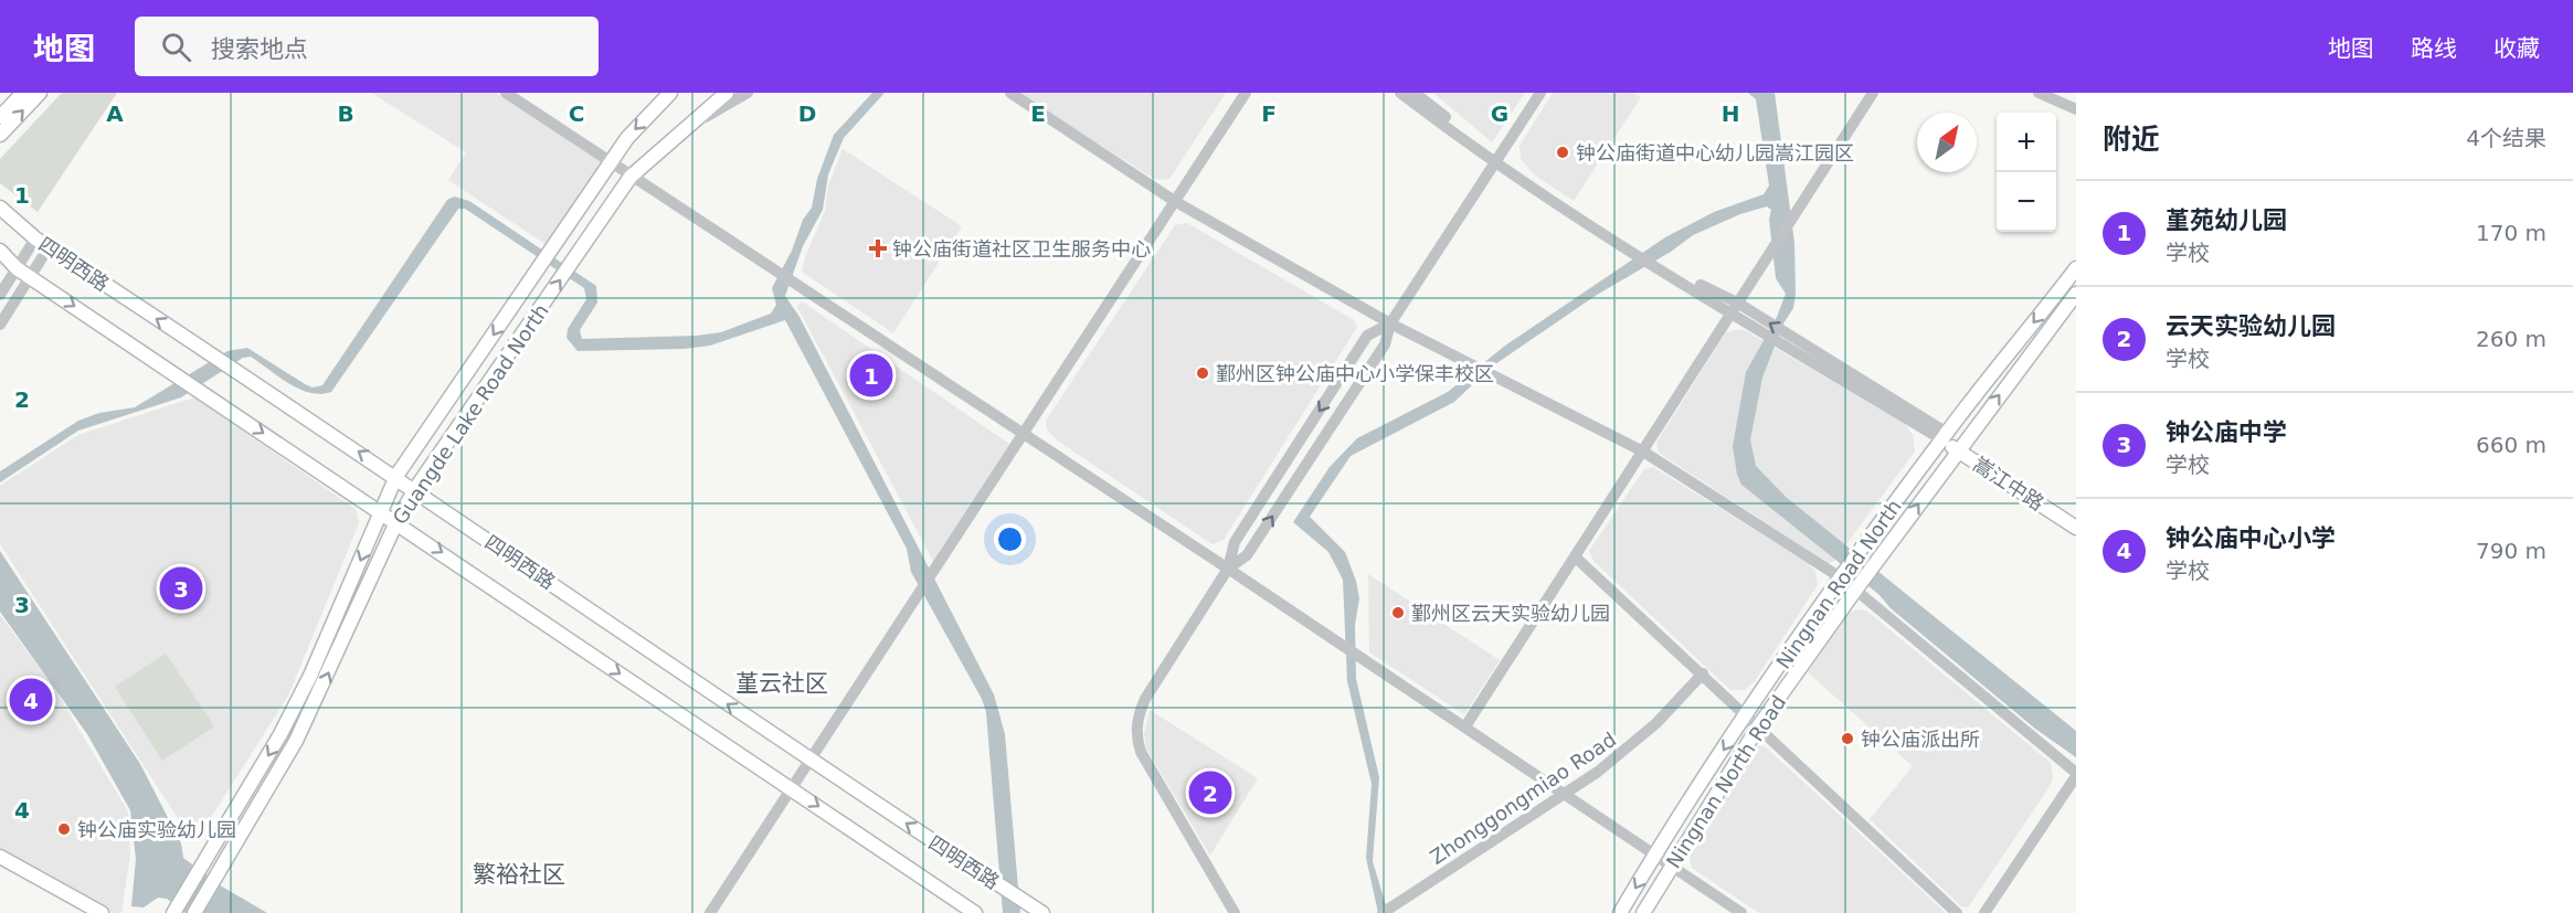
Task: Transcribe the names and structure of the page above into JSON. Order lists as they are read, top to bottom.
{
  "streets": {
    "main road": [
      "四明西路",
      "Guangde Lake Road North",
      "嵩江中路",
      "Ningnan Road North",
      "Ningnan North Road"
    ],
    "street": ["Zhonggongmiao Road"]
  },
  "crossings": [
    ["四明西路", "Guangde Lake Road North"],
    ["嵩江中路", "Ningnan Road North"],
    ["嵩江中路", "Ningnan North Road"]
  ],
  "districts": ["堇云社区", "繁裕社区"],
  "places": {
    "other": [
      "钟公庙街道中心幼儿园嵩江园区",
      "鄞州区钟公庙中心小学保丰校区",
      "鄞州区云天实验幼儿园",
      "钟公庙派出所",
      "钟公庙实验幼儿园"
    ],
    "health": ["钟公庙街道社区卫生服务中心"]
  },
  "north": "top right",
  "page": {
    "header": "地图",
    "search": "搜索地点",
    "nav": ["地图", "路线", "收藏"],
    "heading": ["附近", "4个结果"],
    "map_buttons": ["+", "−"],
    "list": [
      {
        "mark": "1",
        "name": "堇苑幼儿园",
        "note": "学校",
        "value": "170 m"
      },
      {
        "mark": "2",
        "name": "云天实验幼儿园",
        "note": "学校",
        "value": "260 m"
      },
      {
        "mark": "3",
        "name": "钟公庙中学",
        "note": "学校",
        "value": "660 m"
      },
      {
        "mark": "4",
        "name": "钟公庙中心小学",
        "note": "学校",
        "value": "790 m"
      }
    ],
    "pins": [
      "1",
      "3",
      "4",
      "2"
    ]
  },
  "grid": {
    "columns": [
      "A",
      "B",
      "C",
      "D",
      "E",
      "F",
      "G",
      "H"
    ],
    "rows": [
      "1",
      "2",
      "3",
      "4"
    ]
  }
}
